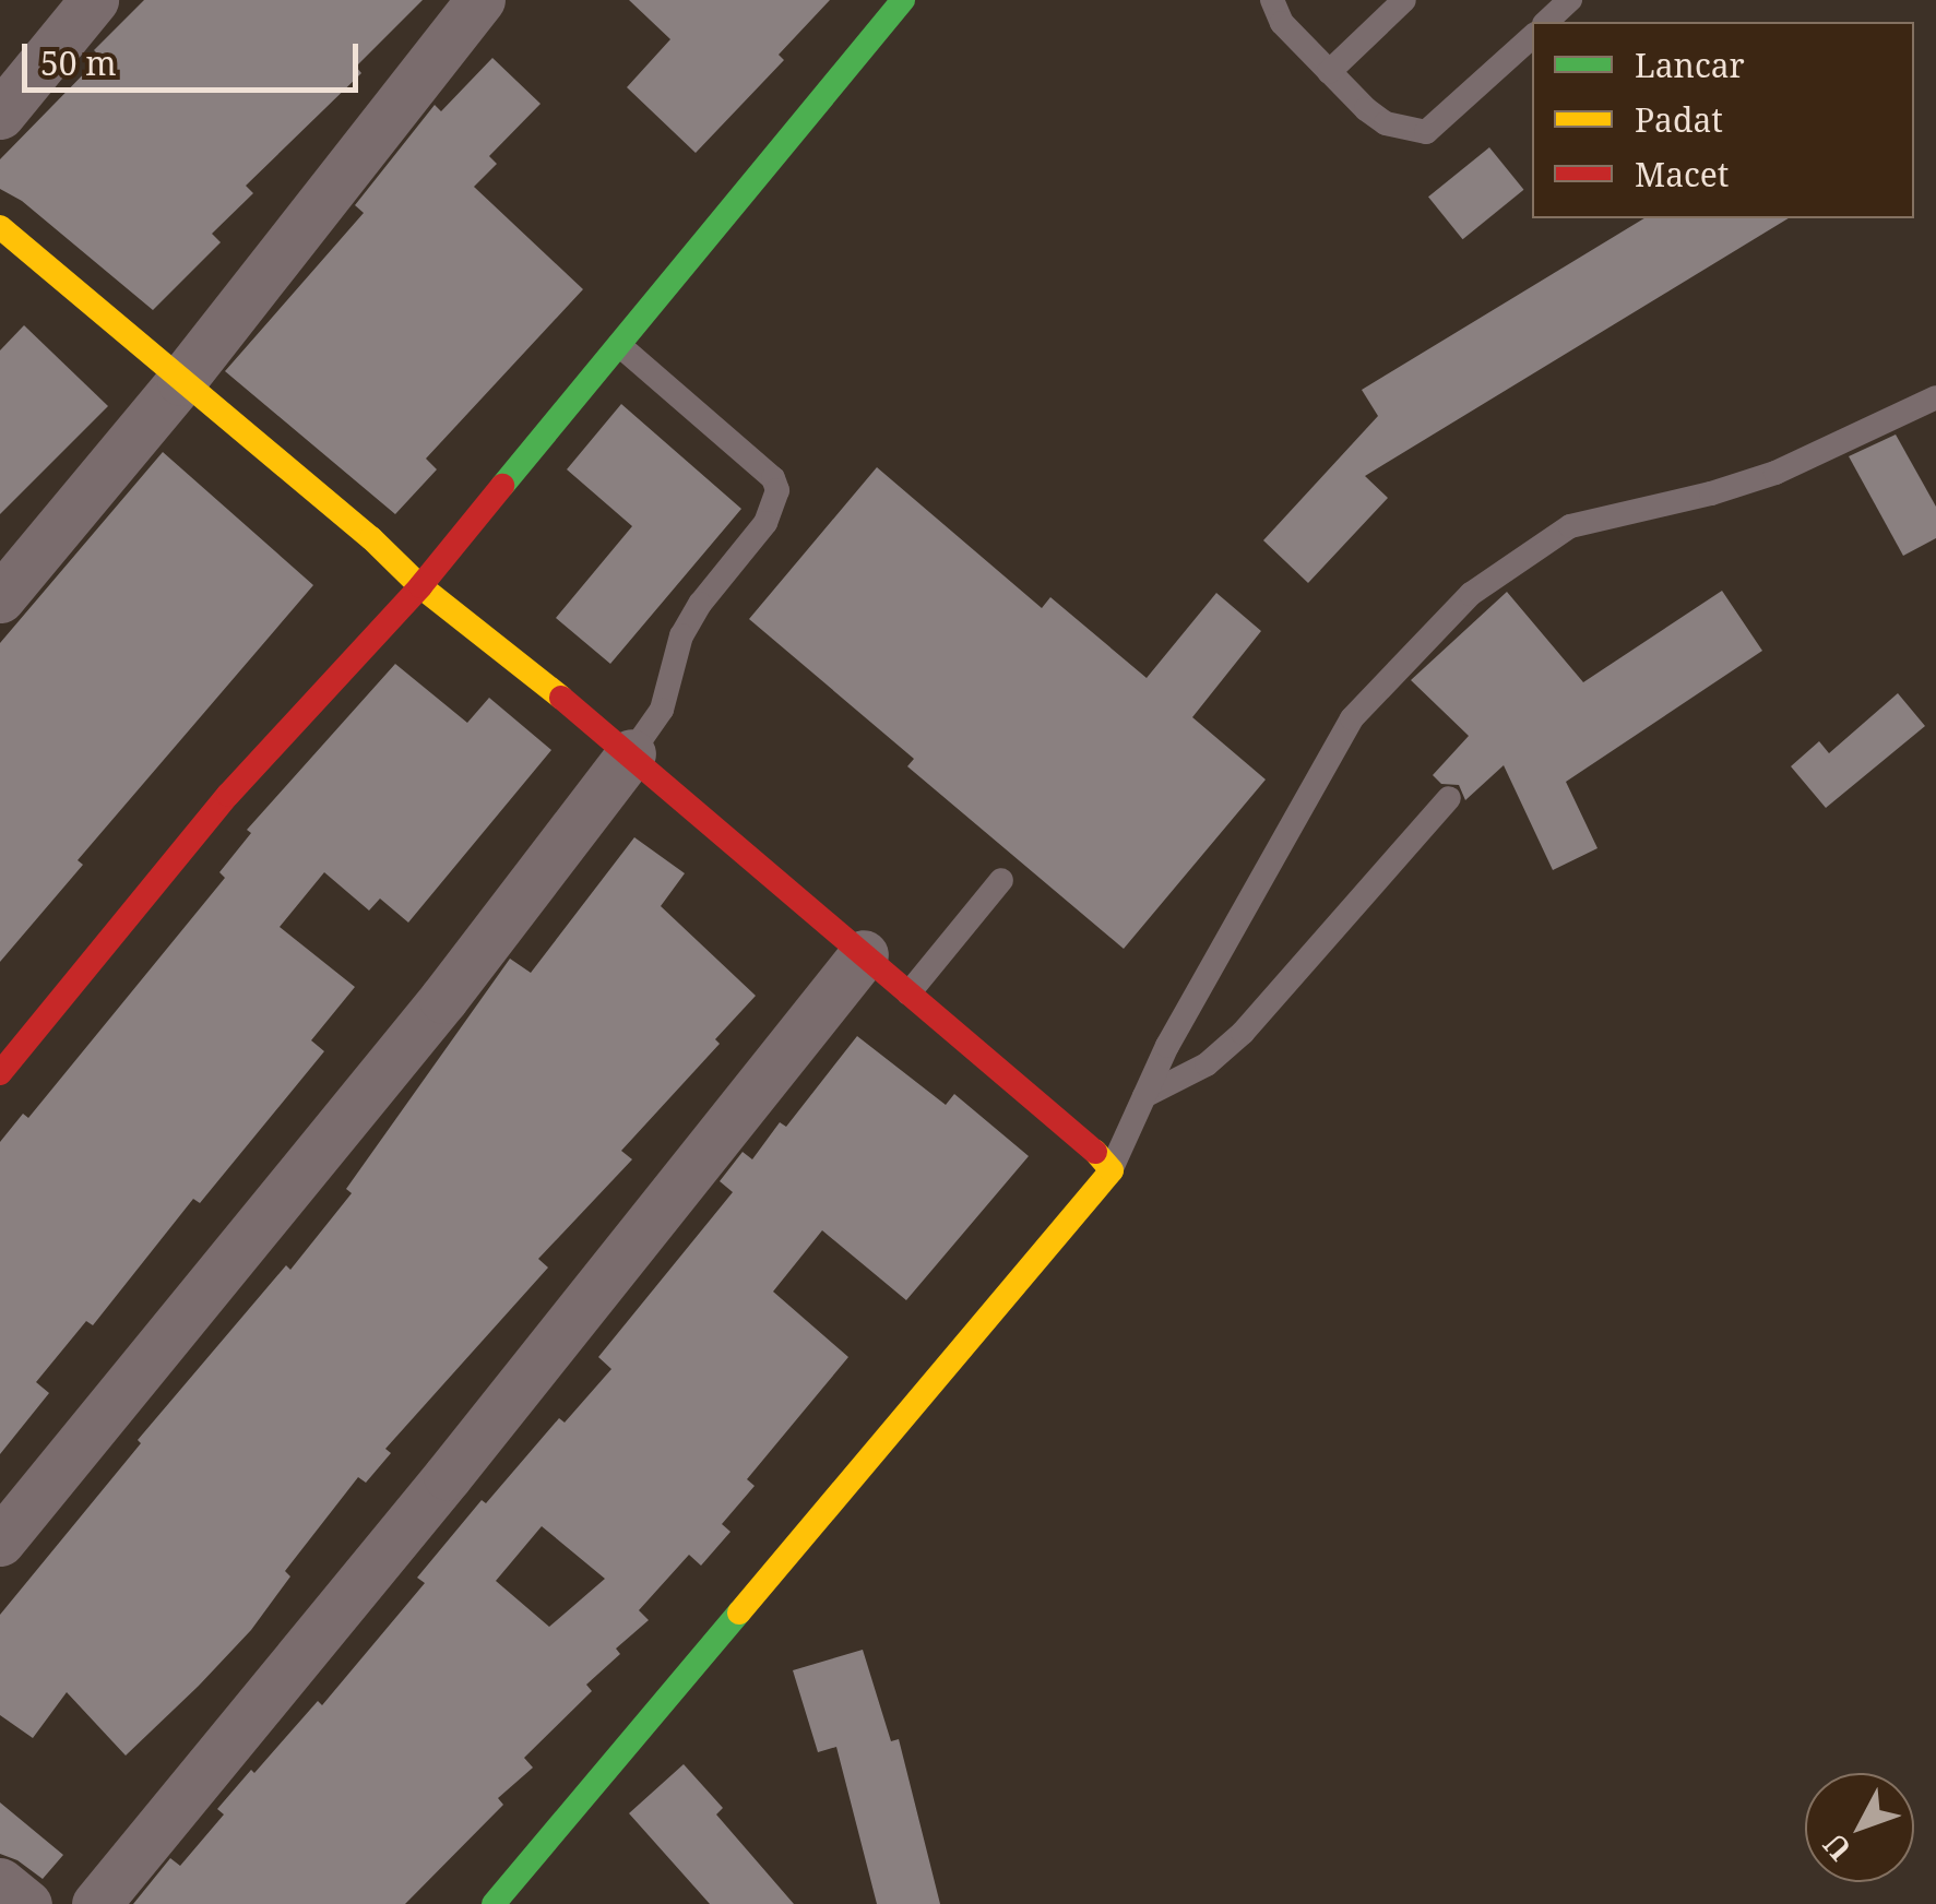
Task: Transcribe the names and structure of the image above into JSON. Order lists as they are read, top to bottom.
{
  "legend": ["Lancar", "Padat", "Macet"],
  "scale_bar": "50 m",
  "north": "bottom left"
}
